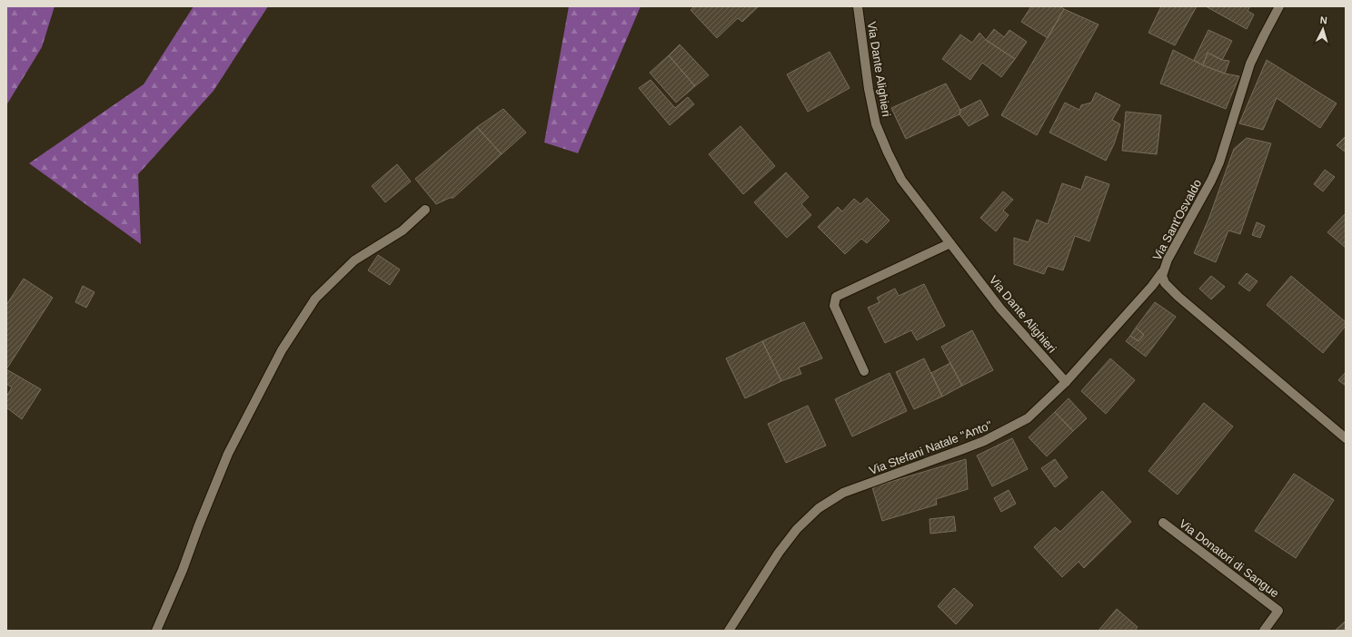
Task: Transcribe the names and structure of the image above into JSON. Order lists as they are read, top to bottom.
{
  "streets": {
    "street": [
      "Via Dante Alighieri",
      "Via Sant'Osvaldo",
      "Via Stefani Natale \"Anto\"",
      "Via Donatori di Sangue"
    ]
  },
  "crossings": [
    ["Via Dante Alighieri", "Via Stefani Natale \"Anto\""],
    ["Via Sant'Osvaldo", "Via Stefani Natale \"Anto\""]
  ],
  "north": "top"
}
